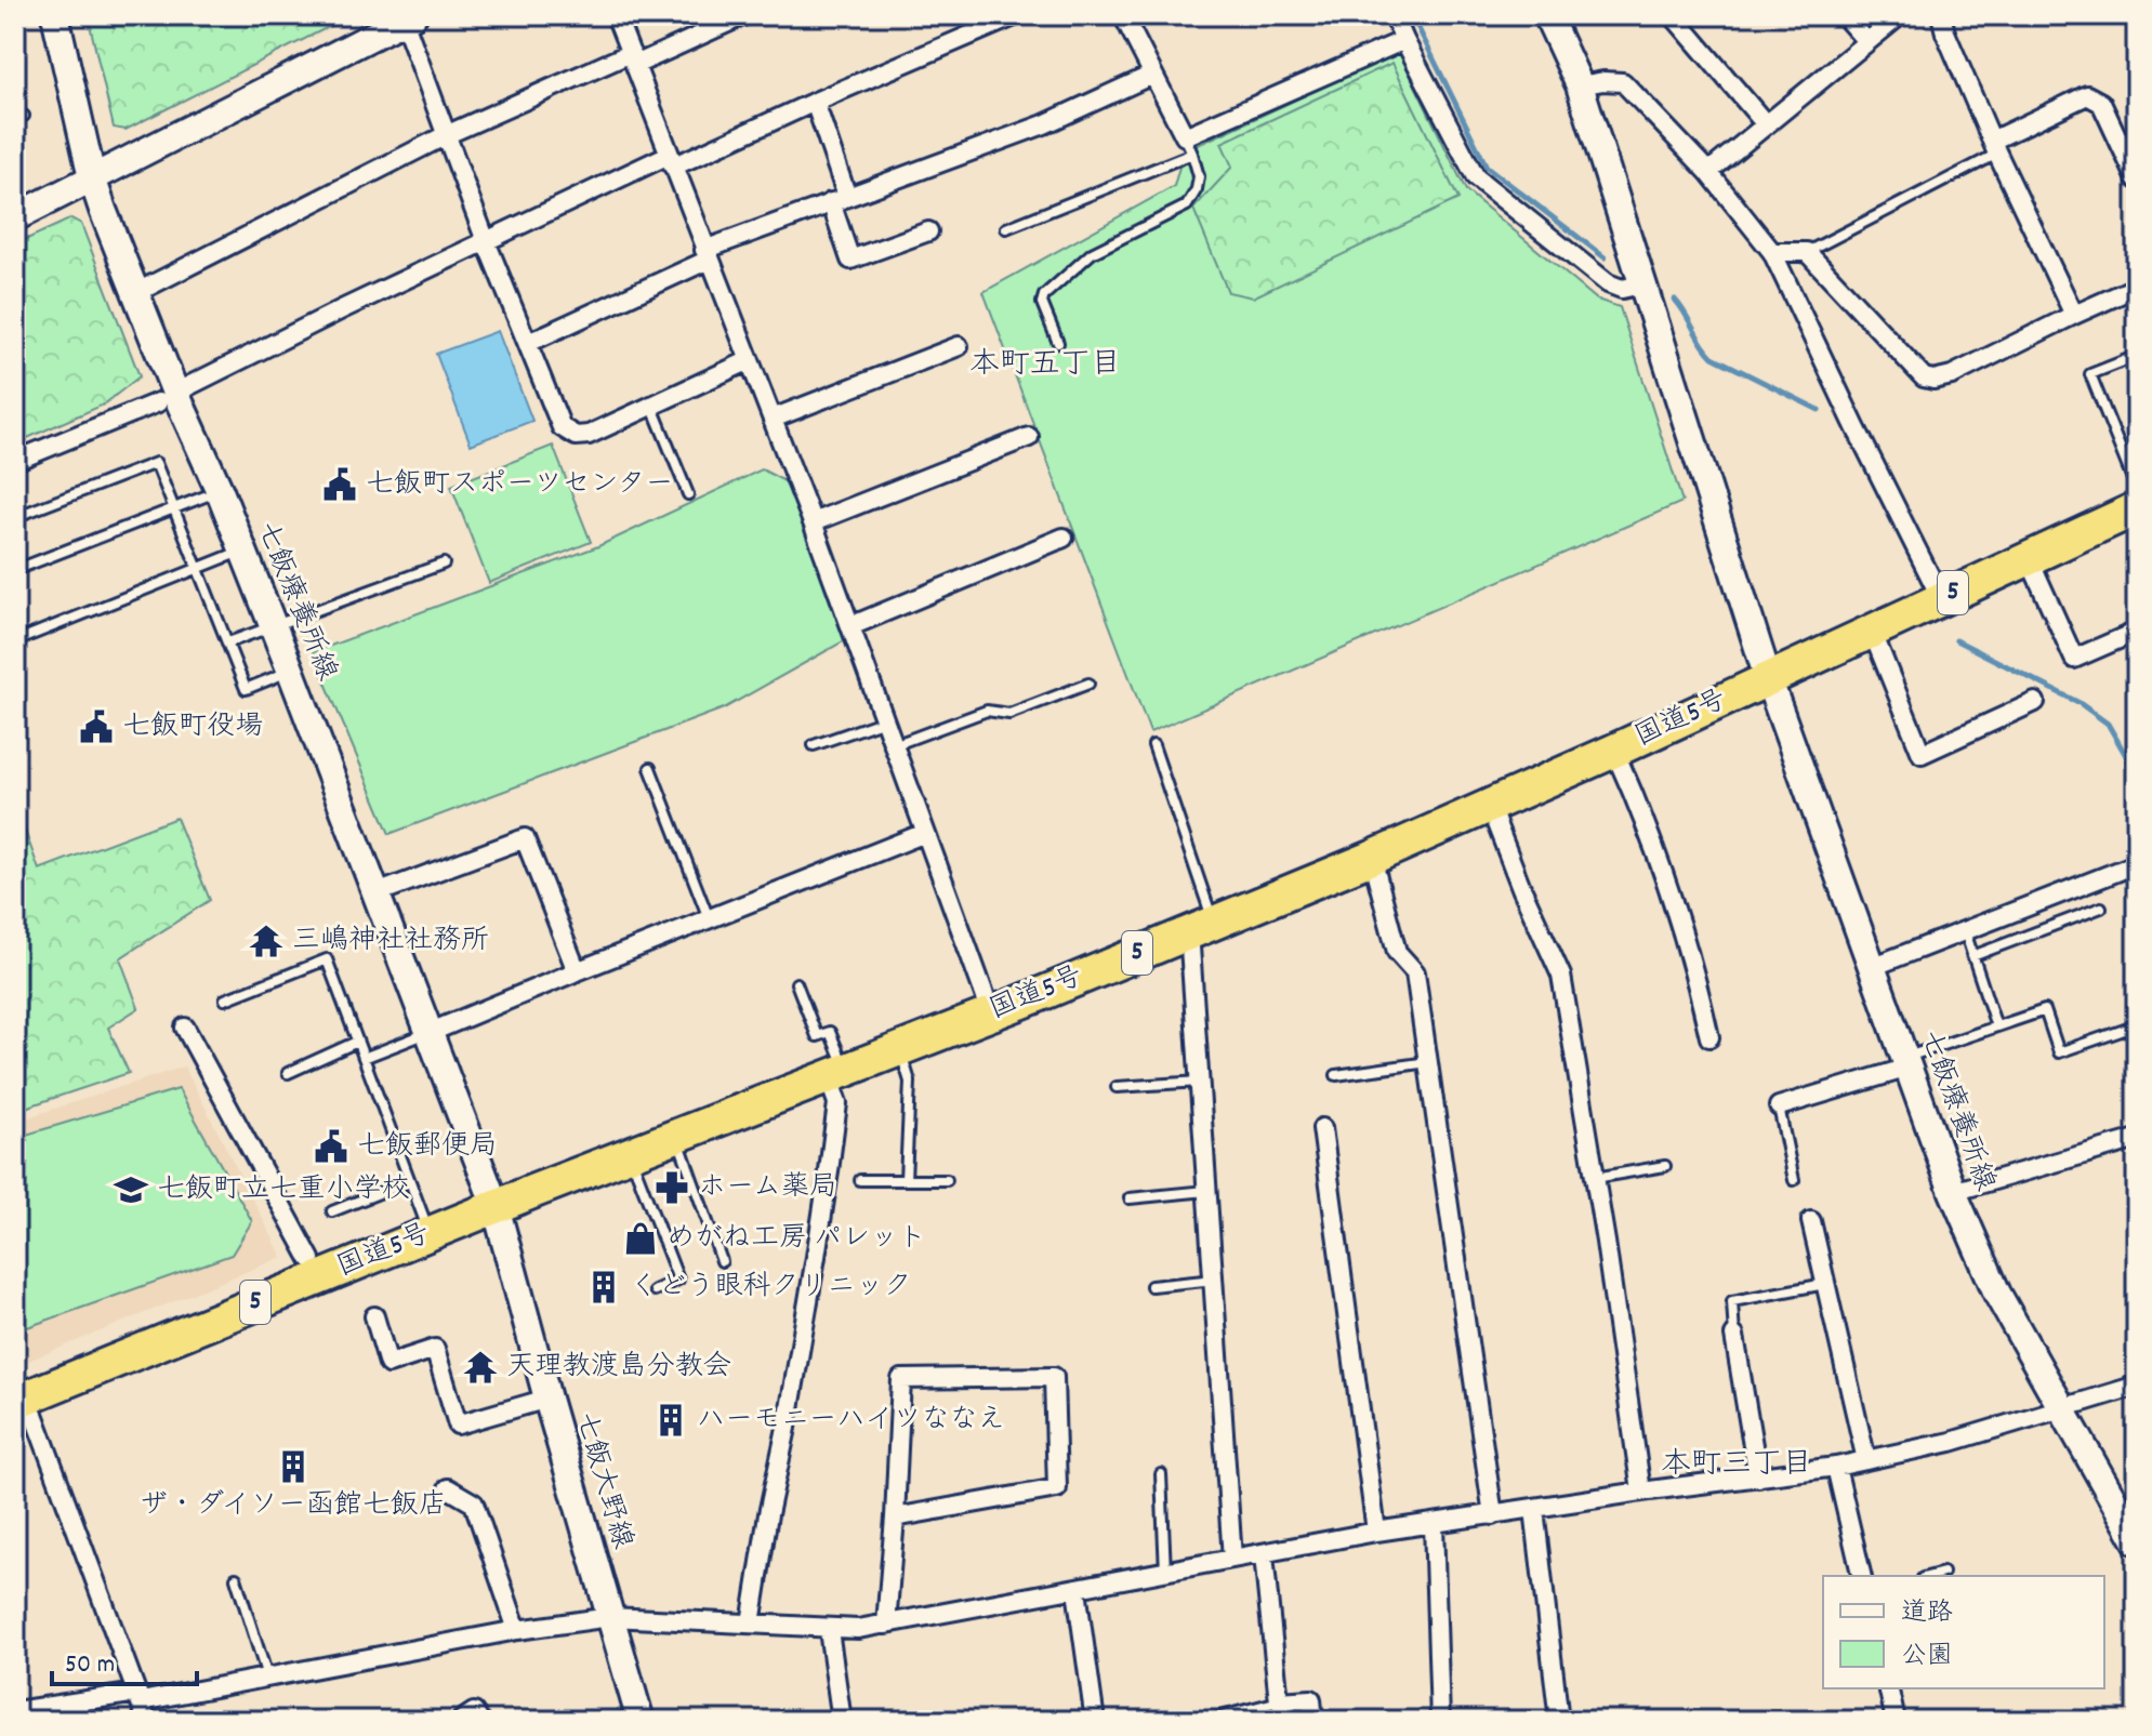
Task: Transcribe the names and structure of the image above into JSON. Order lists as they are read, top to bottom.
{
  "streets": {
    "highway": ["5", "国道5号"],
    "main road": ["七飯療養所線", "七飯大野線"]
  },
  "crossings": [
    ["七飯療養所線", "国道5号"],
    ["七飯療養所線", "七飯大野線"],
    ["国道5号", "七飯大野線"]
  ],
  "districts": ["本町五丁目", "本町三丁目"],
  "places": {
    "public building": ["七飯町スポーツセンター", "七飯町役場", "七飯郵便局"],
    "temple": ["三嶋神社社務所", "天理教渡島分教会"],
    "pharmacy": ["ホーム薬局"],
    "school or university": ["七飯町立七重小学校"],
    "shop": ["めがね工房 パレット"],
    "building": ["くどう眼科クリニック", "ハーモニーハイツななえ", "ザ・ダイソー函館七飯店"]
  },
  "legend": ["道路", "公園"],
  "scale_bar": "50 m"
}
